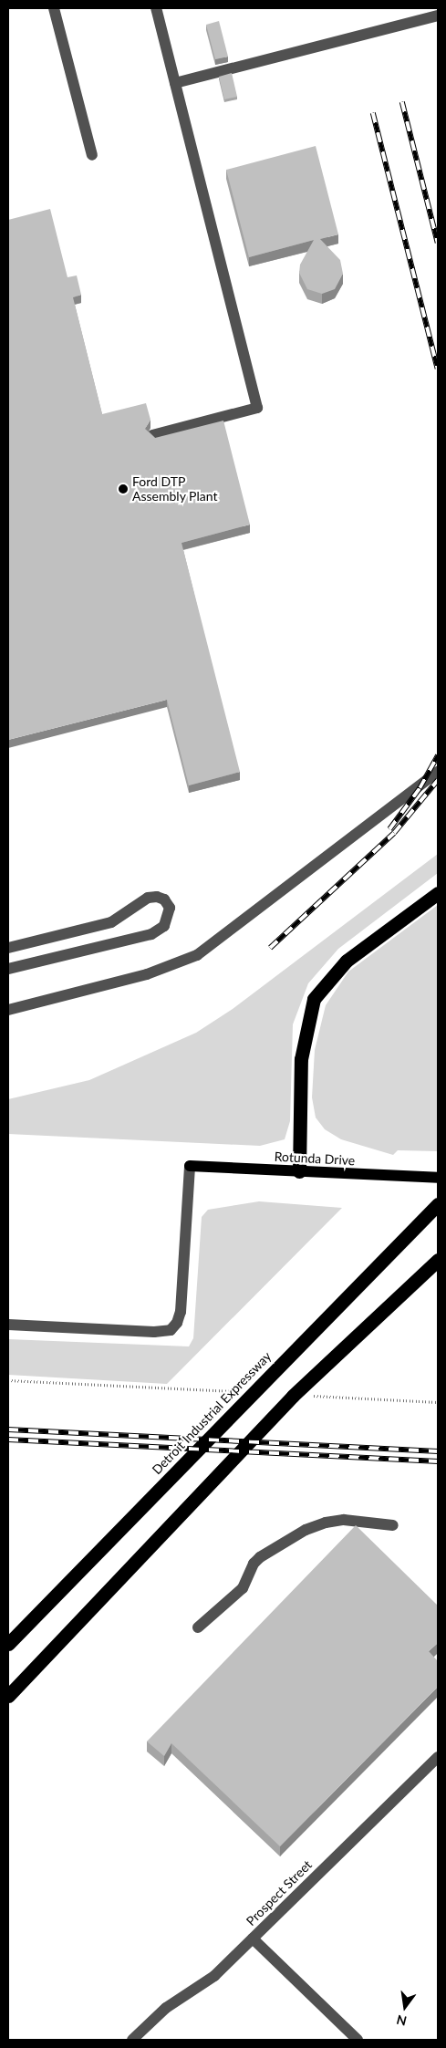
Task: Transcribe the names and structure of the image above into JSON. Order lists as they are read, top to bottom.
{
  "streets": {
    "highway": ["Detroit Industrial Expressway"],
    "main road": ["Rotunda Drive"],
    "street": ["Prospect Street"]
  },
  "places": ["Ford DTP Assembly Plant"],
  "north": "bottom"
}
